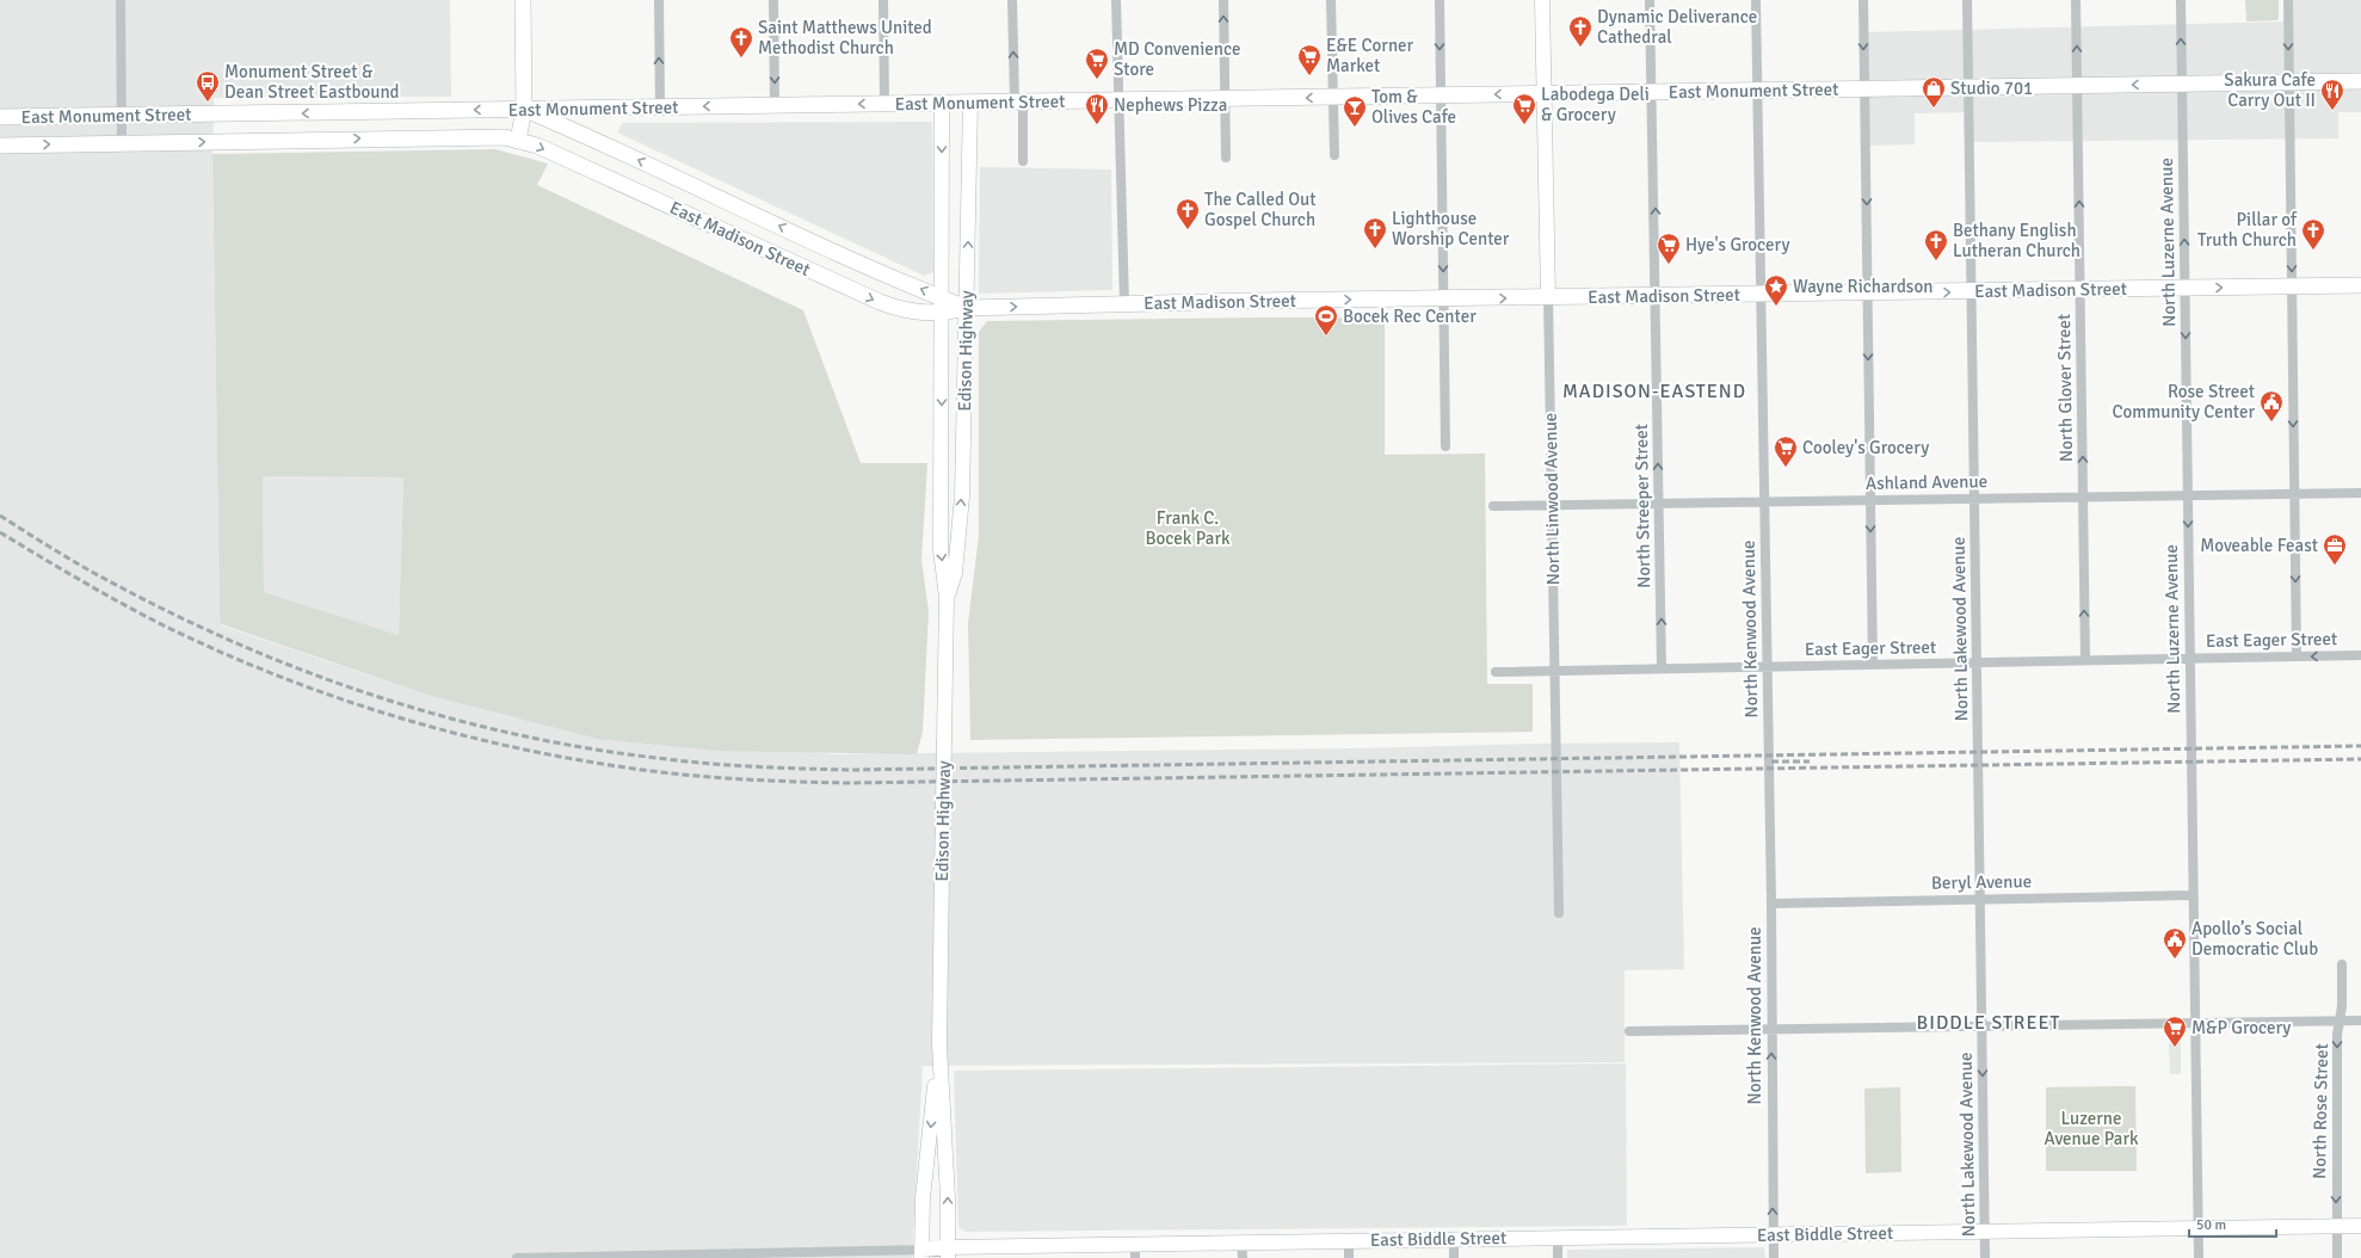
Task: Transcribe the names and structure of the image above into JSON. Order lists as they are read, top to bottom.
{
  "streets": {
    "main road": [
      "East Monument Street",
      "East Madison Street",
      "Edison Highway",
      "North Linwood Avenue",
      "East Biddle Street"
    ],
    "street": [
      "North Luzerne Avenue",
      "North Glover Street",
      "Ashland Avenue",
      "North Streeper Street",
      "North Kenwood Avenue",
      "North Lakewood Avenue",
      "East Eager Street",
      "Beryl Avenue",
      "North Rose Street"
    ]
  },
  "crossings": [
    ["East Monument Street", "East Madison Street"],
    ["East Monument Street", "North Luzerne Avenue"],
    ["East Monument Street", "Edison Highway"],
    ["East Monument Street", "North Glover Street"],
    ["East Monument Street", "North Linwood Avenue"],
    ["East Monument Street", "North Streeper Street"],
    ["East Monument Street", "North Kenwood Avenue"],
    ["East Monument Street", "North Lakewood Avenue"],
    ["East Madison Street", "North Luzerne Avenue"],
    ["East Madison Street", "Edison Highway"],
    ["East Madison Street", "North Glover Street"],
    ["East Madison Street", "North Linwood Avenue"],
    ["East Madison Street", "North Streeper Street"],
    ["East Madison Street", "North Kenwood Avenue"],
    ["East Madison Street", "North Lakewood Avenue"],
    ["North Luzerne Avenue", "Ashland Avenue"],
    ["North Luzerne Avenue", "East Eager Street"],
    ["North Luzerne Avenue", "Beryl Avenue"],
    ["North Luzerne Avenue", "East Biddle Street"],
    ["Edison Highway", "East Biddle Street"],
    ["North Glover Street", "Ashland Avenue"],
    ["North Glover Street", "East Eager Street"],
    ["Ashland Avenue", "North Linwood Avenue"],
    ["Ashland Avenue", "North Streeper Street"],
    ["Ashland Avenue", "North Kenwood Avenue"],
    ["Ashland Avenue", "North Lakewood Avenue"],
    ["North Linwood Avenue", "East Eager Street"],
    ["North Streeper Street", "East Eager Street"],
    ["North Kenwood Avenue", "East Eager Street"],
    ["North Kenwood Avenue", "Beryl Avenue"],
    ["North Kenwood Avenue", "East Biddle Street"],
    ["North Lakewood Avenue", "East Eager Street"],
    ["North Lakewood Avenue", "Beryl Avenue"],
    ["North Lakewood Avenue", "East Biddle Street"],
    ["North Rose Street", "East Biddle Street"]
  ],
  "one_way": ["North Glover Street", "North Streeper Street", "North Rose Street"],
  "districts": ["MADISON-EASTEND", "BIDDLE STREET"],
  "parks": ["Frank C. Bocek Park", "Luzerne Avenue Park"],
  "places": {
    "church": [
      "Dynamic Deliverance Cathedral",
      "Saint Matthews United Methodist Church",
      "The Called Out Gospel Church",
      "Lighthouse Worship Center",
      "Pillar of Truth Church",
      "Bethany English Lutheran Church"
    ],
    "supermarket": [
      "E&E Corner Market",
      "MD Convenience Store",
      "Labodega Deli & Grocery",
      "Hye's Grocery",
      "Cooley's Grocery",
      "M&P Grocery"
    ],
    "bus stop": ["Monument Street & Dean Street Eastbound"],
    "shop": ["Studio 701"],
    "restaurant": ["Sakura Cafe Carry Out II", "Nephews Pizza"],
    "bar": ["Tom & Olives Cafe"],
    "place": ["Wayne Richardson"],
    "sports": ["Bocek Rec Center"],
    "public building": ["Rose Street Community Center", "Apollo’s Social Democratic Club"],
    "office": ["Moveable Feast"]
  },
  "scale_bar": "50 m"
}
